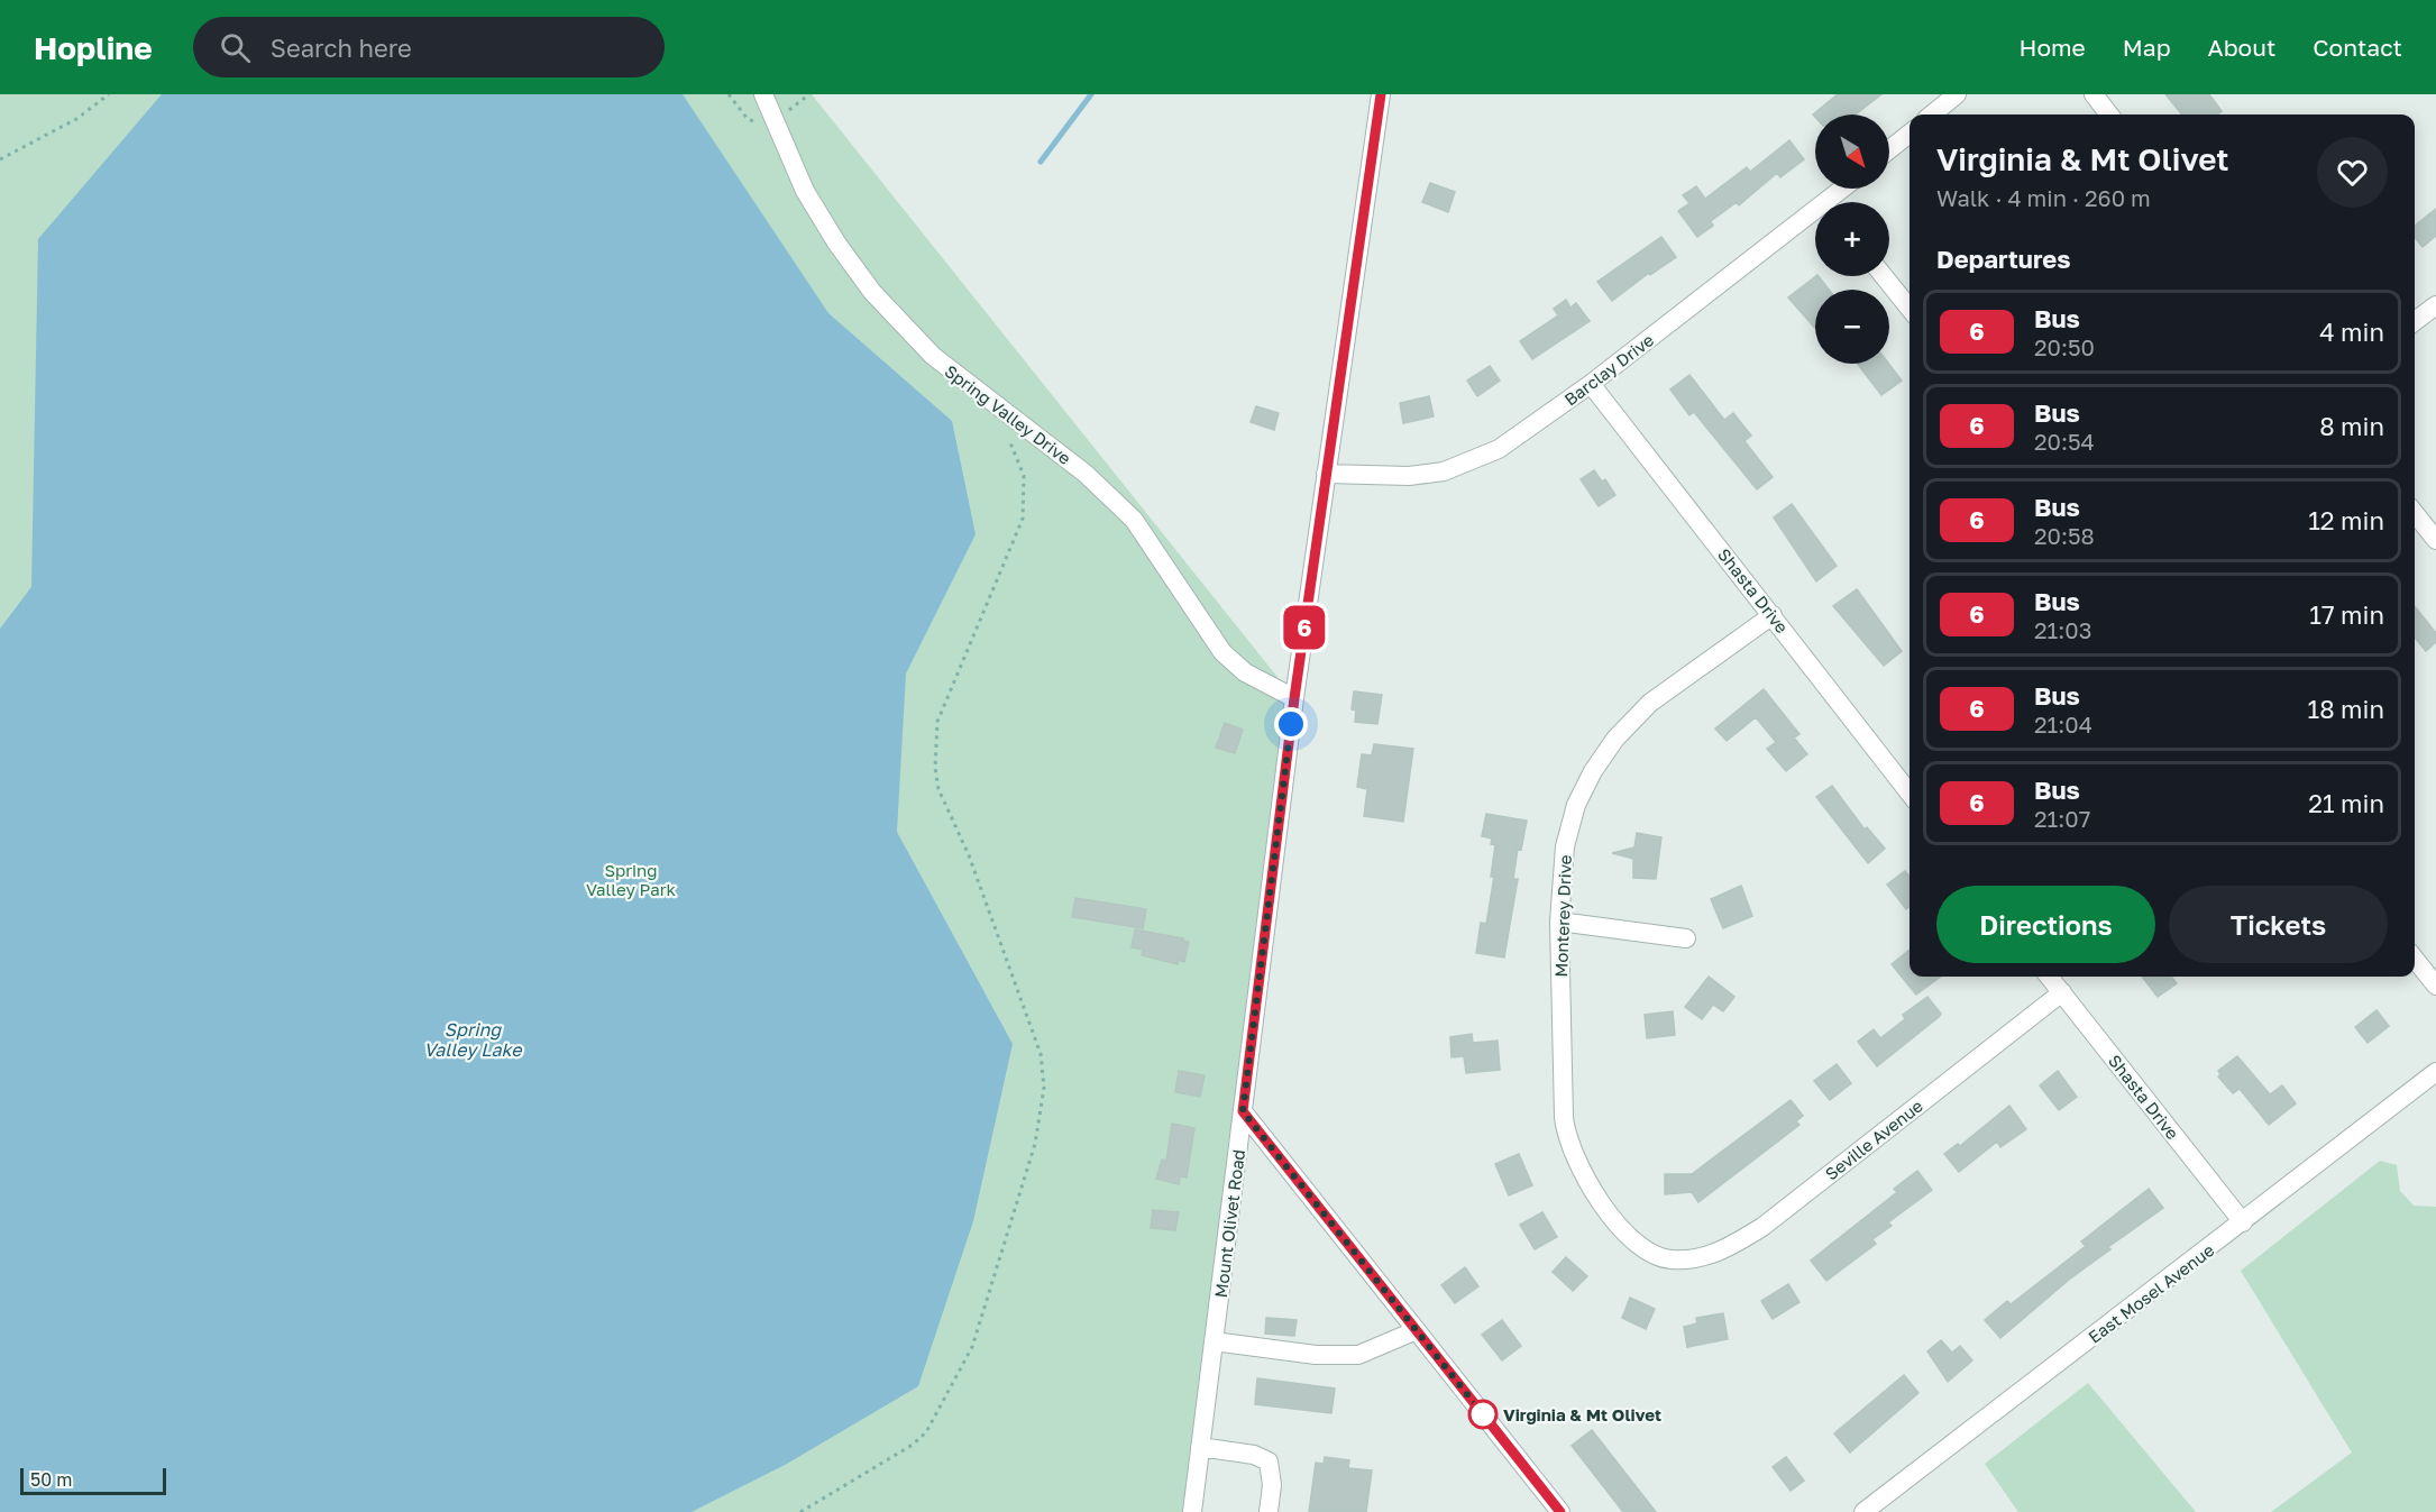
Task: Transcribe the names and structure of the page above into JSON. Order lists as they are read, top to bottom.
{
  "streets": {
    "street": [
      "Barclay Drive",
      "Spring Valley Drive",
      "Shasta Drive",
      "Monterey Drive",
      "Seville Avenue",
      "Mount Olivet Road",
      "East Mosel Avenue"
    ]
  },
  "crossings": [
    ["Barclay Drive", "Shasta Drive"],
    ["Barclay Drive", "Mount Olivet Road"],
    ["Spring Valley Drive", "Mount Olivet Road"],
    ["Shasta Drive", "Monterey Drive"],
    ["Shasta Drive", "Seville Avenue"],
    ["Shasta Drive", "East Mosel Avenue"],
    ["Monterey Drive", "Seville Avenue"]
  ],
  "water": ["Spring Valley Lake"],
  "parks": ["Spring Valley Park"],
  "places": ["Virginia & Mt Olivet"],
  "lines": ["bus line 6"],
  "scale_bar": "50 m",
  "north": "bottom right",
  "page": {
    "header": "Hopline",
    "search": "Search here",
    "nav": [
      "Home",
      "Map",
      "About",
      "Contact"
    ],
    "on_map": "6",
    "map_buttons": ["+", "−"],
    "heading": [
      ["Virginia & Mt Olivet", "Walk · 4 min · 260 m"],
      "Departures"
    ],
    "list": [
      {
        "mark": "6",
        "name": "Bus",
        "note": "20:50",
        "value": "4 min"
      },
      {
        "mark": "6",
        "name": "Bus",
        "note": "20:54",
        "value": "8 min"
      },
      {
        "mark": "6",
        "name": "Bus",
        "note": "20:58",
        "value": "12 min"
      },
      {
        "mark": "6",
        "name": "Bus",
        "note": "21:03",
        "value": "17 min"
      },
      {
        "mark": "6",
        "name": "Bus",
        "note": "21:04",
        "value": "18 min"
      },
      {
        "mark": "6",
        "name": "Bus",
        "note": "21:07",
        "value": "21 min"
      }
    ],
    "buttons": ["Directions", "Tickets"],
    "scale": "50 m"
  }
}
